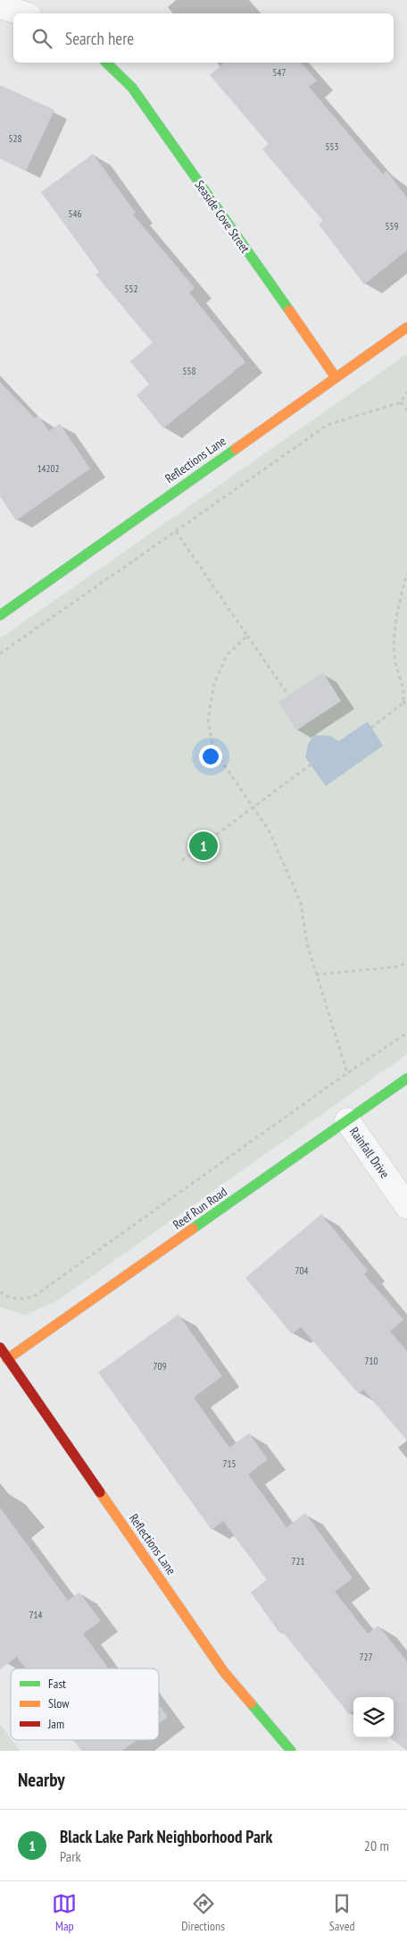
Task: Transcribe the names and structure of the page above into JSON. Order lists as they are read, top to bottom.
{
  "streets": {
    "street": [
      "Seaside Cove Street",
      "Reflections Lane",
      "Rainfall Drive",
      "Reef Run Road"
    ]
  },
  "crossings": [
    ["Seaside Cove Street", "Reflections Lane"],
    ["Reflections Lane", "Reef Run Road"],
    ["Rainfall Drive", "Reef Run Road"]
  ],
  "house_numbers": [
    "547",
    "528",
    "553",
    "546",
    "559",
    "552",
    "558",
    "14202",
    "704",
    "710",
    "709",
    "715",
    "721",
    "714",
    "727"
  ],
  "legend": ["Fast", "Slow", "Jam"],
  "page": {
    "search": "Search here",
    "pins": "1",
    "heading": "Nearby",
    "list": [
      {
        "mark": "1",
        "name": "Black Lake Park Neighborhood Park",
        "note": "Park",
        "value": "20 m"
      }
    ],
    "nav": ["Map", "Directions", "Saved"]
  }
}
